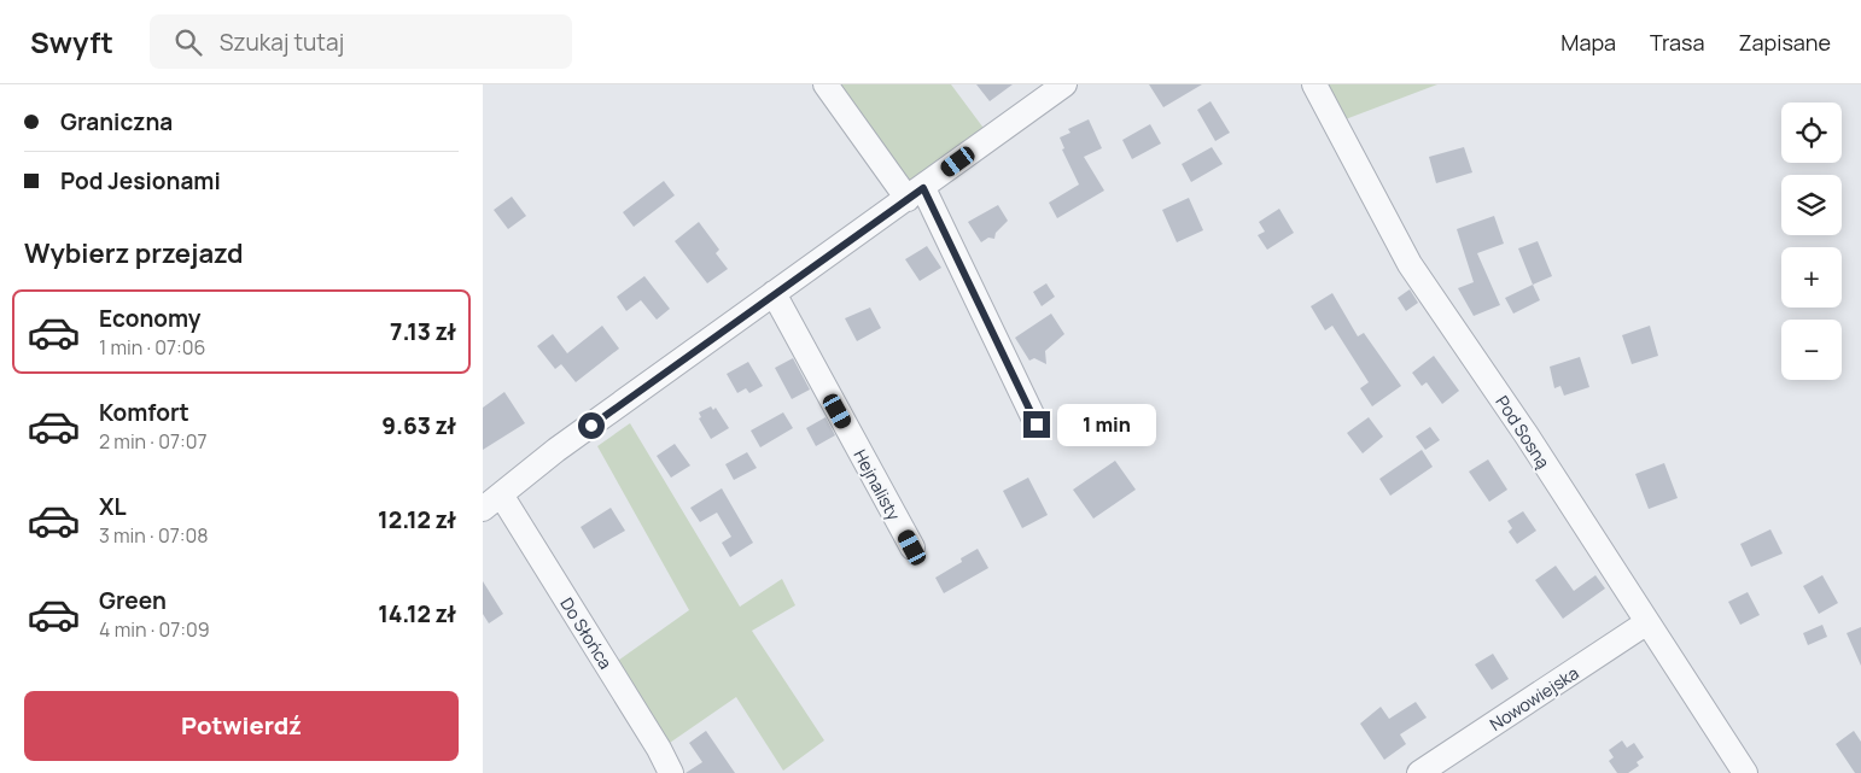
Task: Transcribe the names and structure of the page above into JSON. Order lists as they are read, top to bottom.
{
  "streets": {
    "street": [
      "Pod Sosną",
      "Hejnalisty",
      "Do Słońca",
      "Nowowiejska"
    ]
  },
  "crossings": [
    ["Pod Sosną", "Nowowiejska"]
  ],
  "page": {
    "header": "Swyft",
    "search": "Szukaj tutaj",
    "nav": ["Mapa", "Trasa", "Zapisane"],
    "banner": ["Graniczna", "Pod Jesionami"],
    "map_buttons": ["+", "−"],
    "heading": "Wybierz przejazd",
    "list": [
      {
        "name": "Economy",
        "note": "1 min · 07:06",
        "value": "7.13 zł"
      },
      {
        "name": "Komfort",
        "note": "2 min · 07:07",
        "value": "9.63 zł"
      },
      {
        "name": "XL",
        "note": "3 min · 07:08",
        "value": "12.12 zł"
      },
      {
        "name": "Green",
        "note": "4 min · 07:09",
        "value": "14.12 zł"
      }
    ],
    "bubble": "1 min",
    "buttons": "Potwierdź"
  }
}
